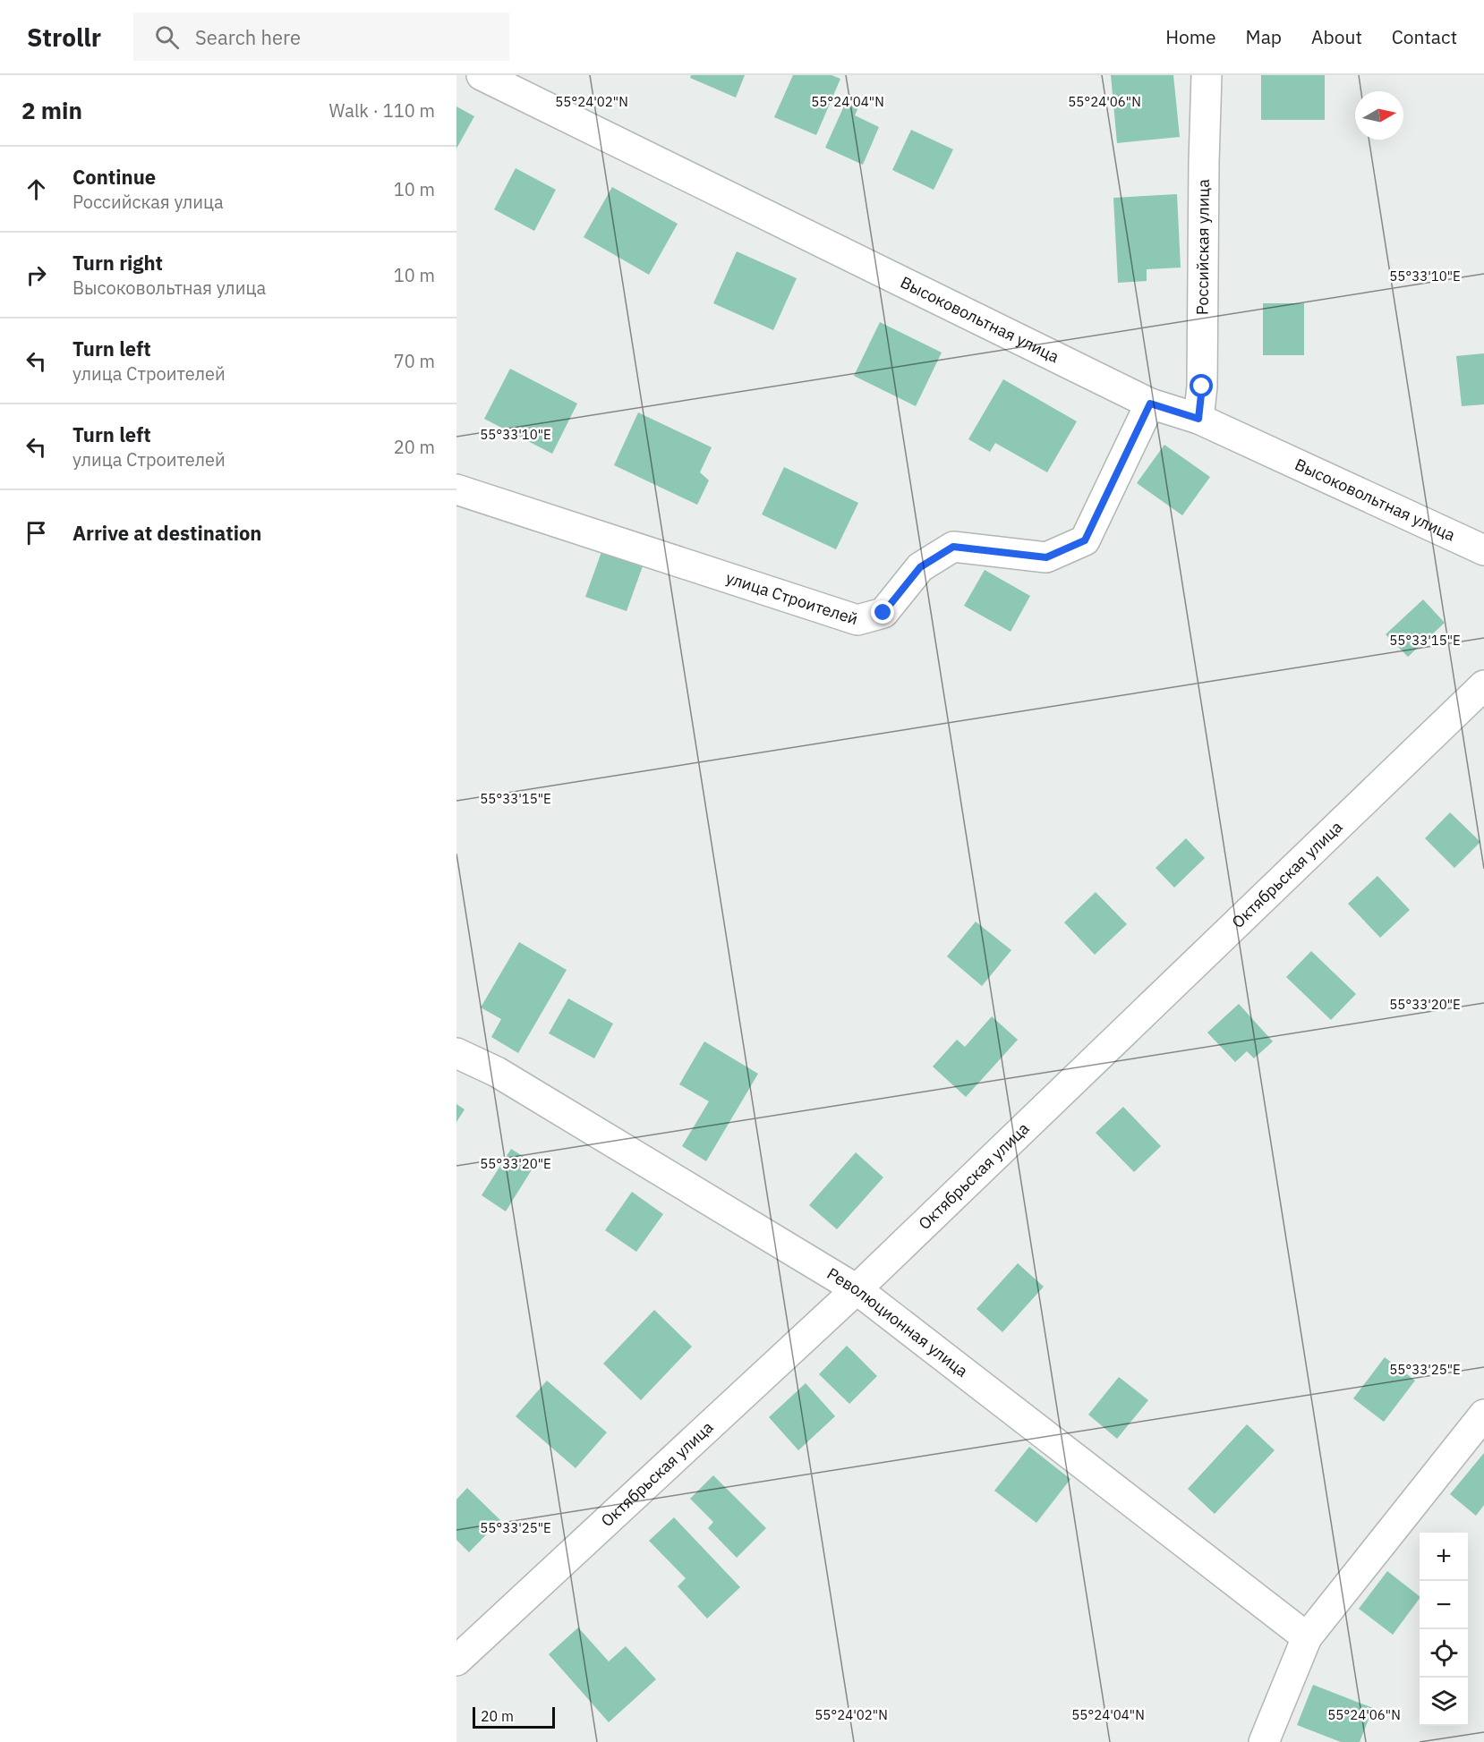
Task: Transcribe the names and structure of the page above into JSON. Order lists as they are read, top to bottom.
{
  "streets": {
    "street": [
      "Российская улица",
      "Высоковольтная улица",
      "улица Строителей",
      "Октябрьская улица",
      "Революционная улица"
    ]
  },
  "crossings": [
    ["Российская улица", "Высоковольтная улица"],
    ["Высоковольтная улица", "улица Строителей"],
    ["Октябрьская улица", "Революционная улица"]
  ],
  "scale_bar": "20 m",
  "north": "right",
  "page": {
    "header": "Strollr",
    "search": "Search here",
    "nav": [
      "Home",
      "Map",
      "About",
      "Contact"
    ],
    "heading": ["2 min", "Walk · 110 m"],
    "list": [
      ["Continue", "Российская улица", "10 m"],
      ["Turn right", "Высоковольтная улица", "10 m"],
      ["Turn left", "улица Строителей", "70 m"],
      ["Turn left", "улица Строителей", "20 m"],
      "Arrive at destination"
    ],
    "map_buttons": ["+", "−"],
    "scale": "20 m"
  },
  "coordinates": [
    "55°24'02\"N",
    "55°24'04\"N",
    "55°24'06\"N",
    "55°33'10\"E",
    "55°33'15\"E",
    "55°33'20\"E",
    "55°33'25\"E"
  ]
}
